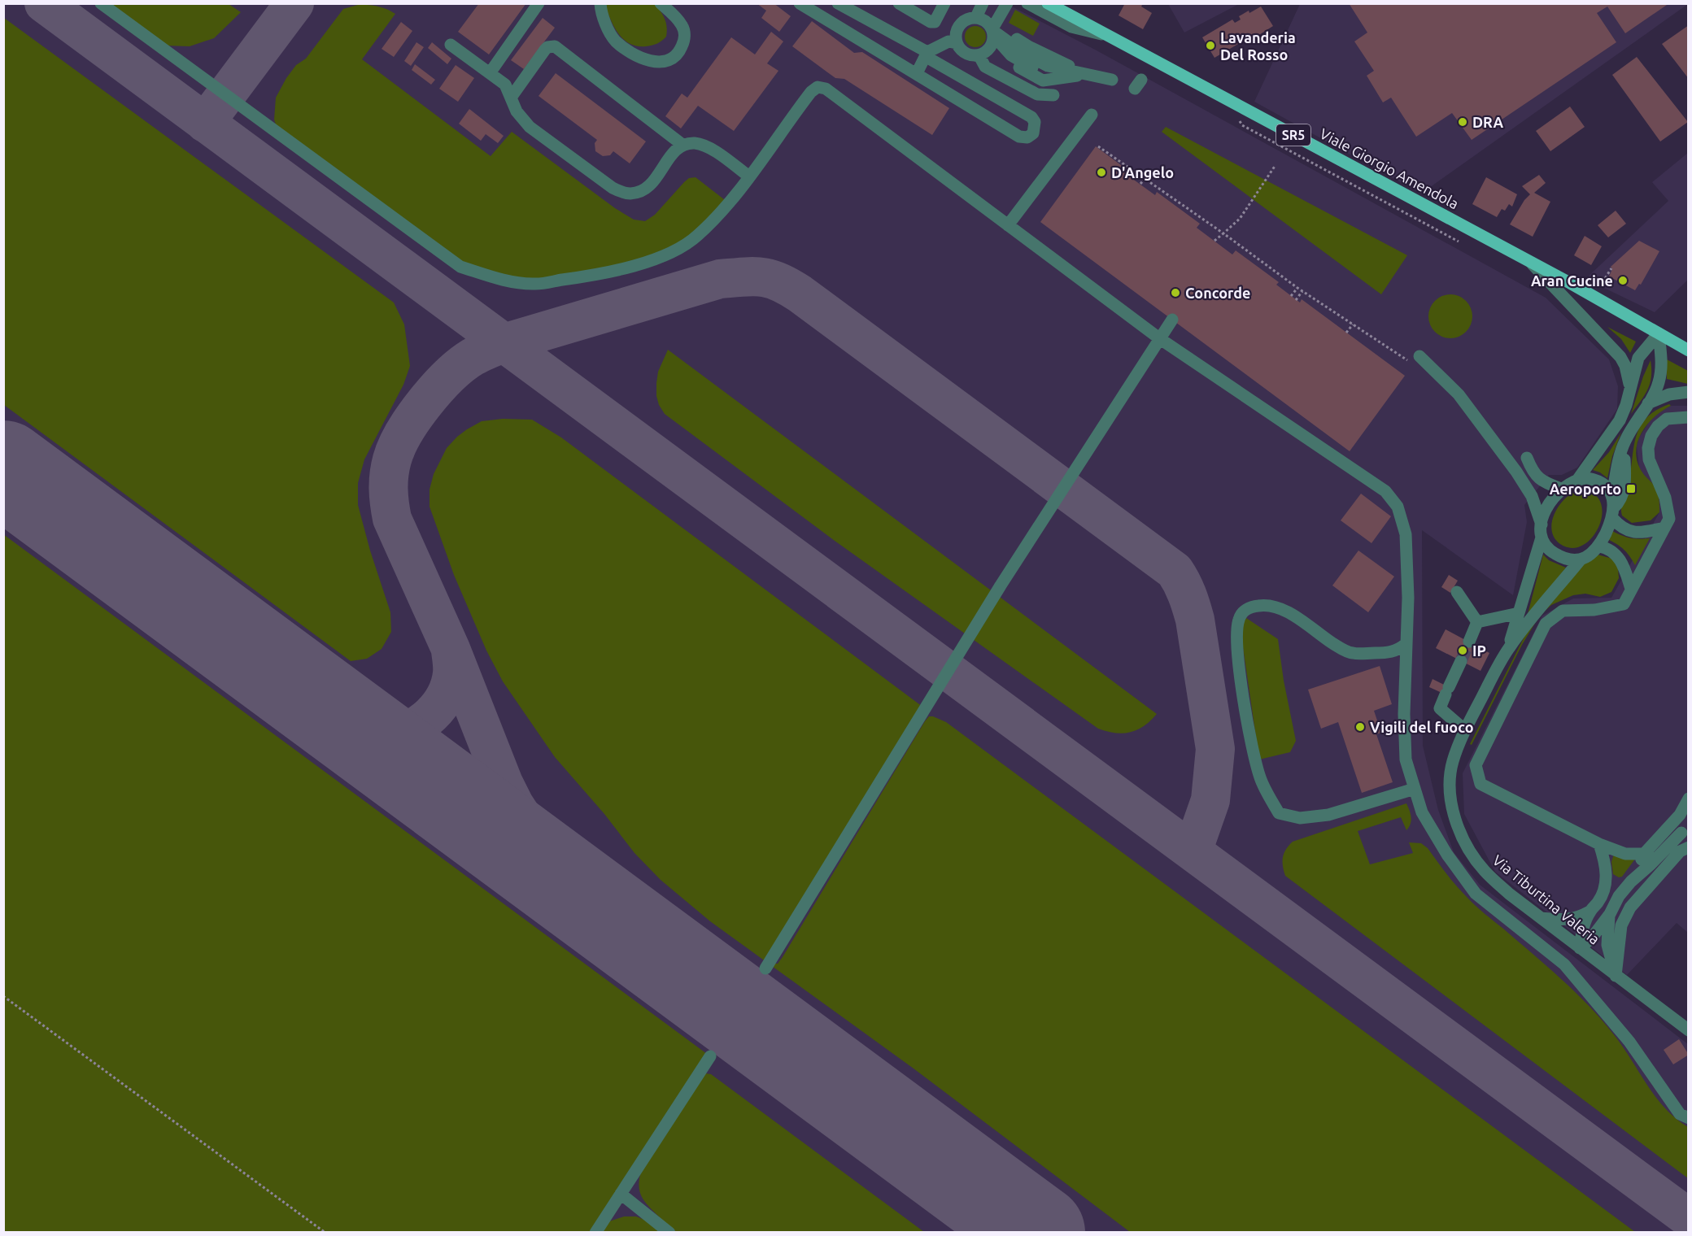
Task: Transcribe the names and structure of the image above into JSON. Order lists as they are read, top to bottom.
{
  "streets": {
    "main road": ["SR5", "Viale Giorgio Amendola"],
    "street": ["Via Tiburtina Valeria"]
  },
  "places": {
    "other": [
      "Lavanderia Del Rosso",
      "DRA",
      "D'Angelo",
      "Aran Cucine",
      "Concorde",
      "IP",
      "Vigili del fuoco"
    ],
    "transit": ["Aeroporto"]
  }
}
